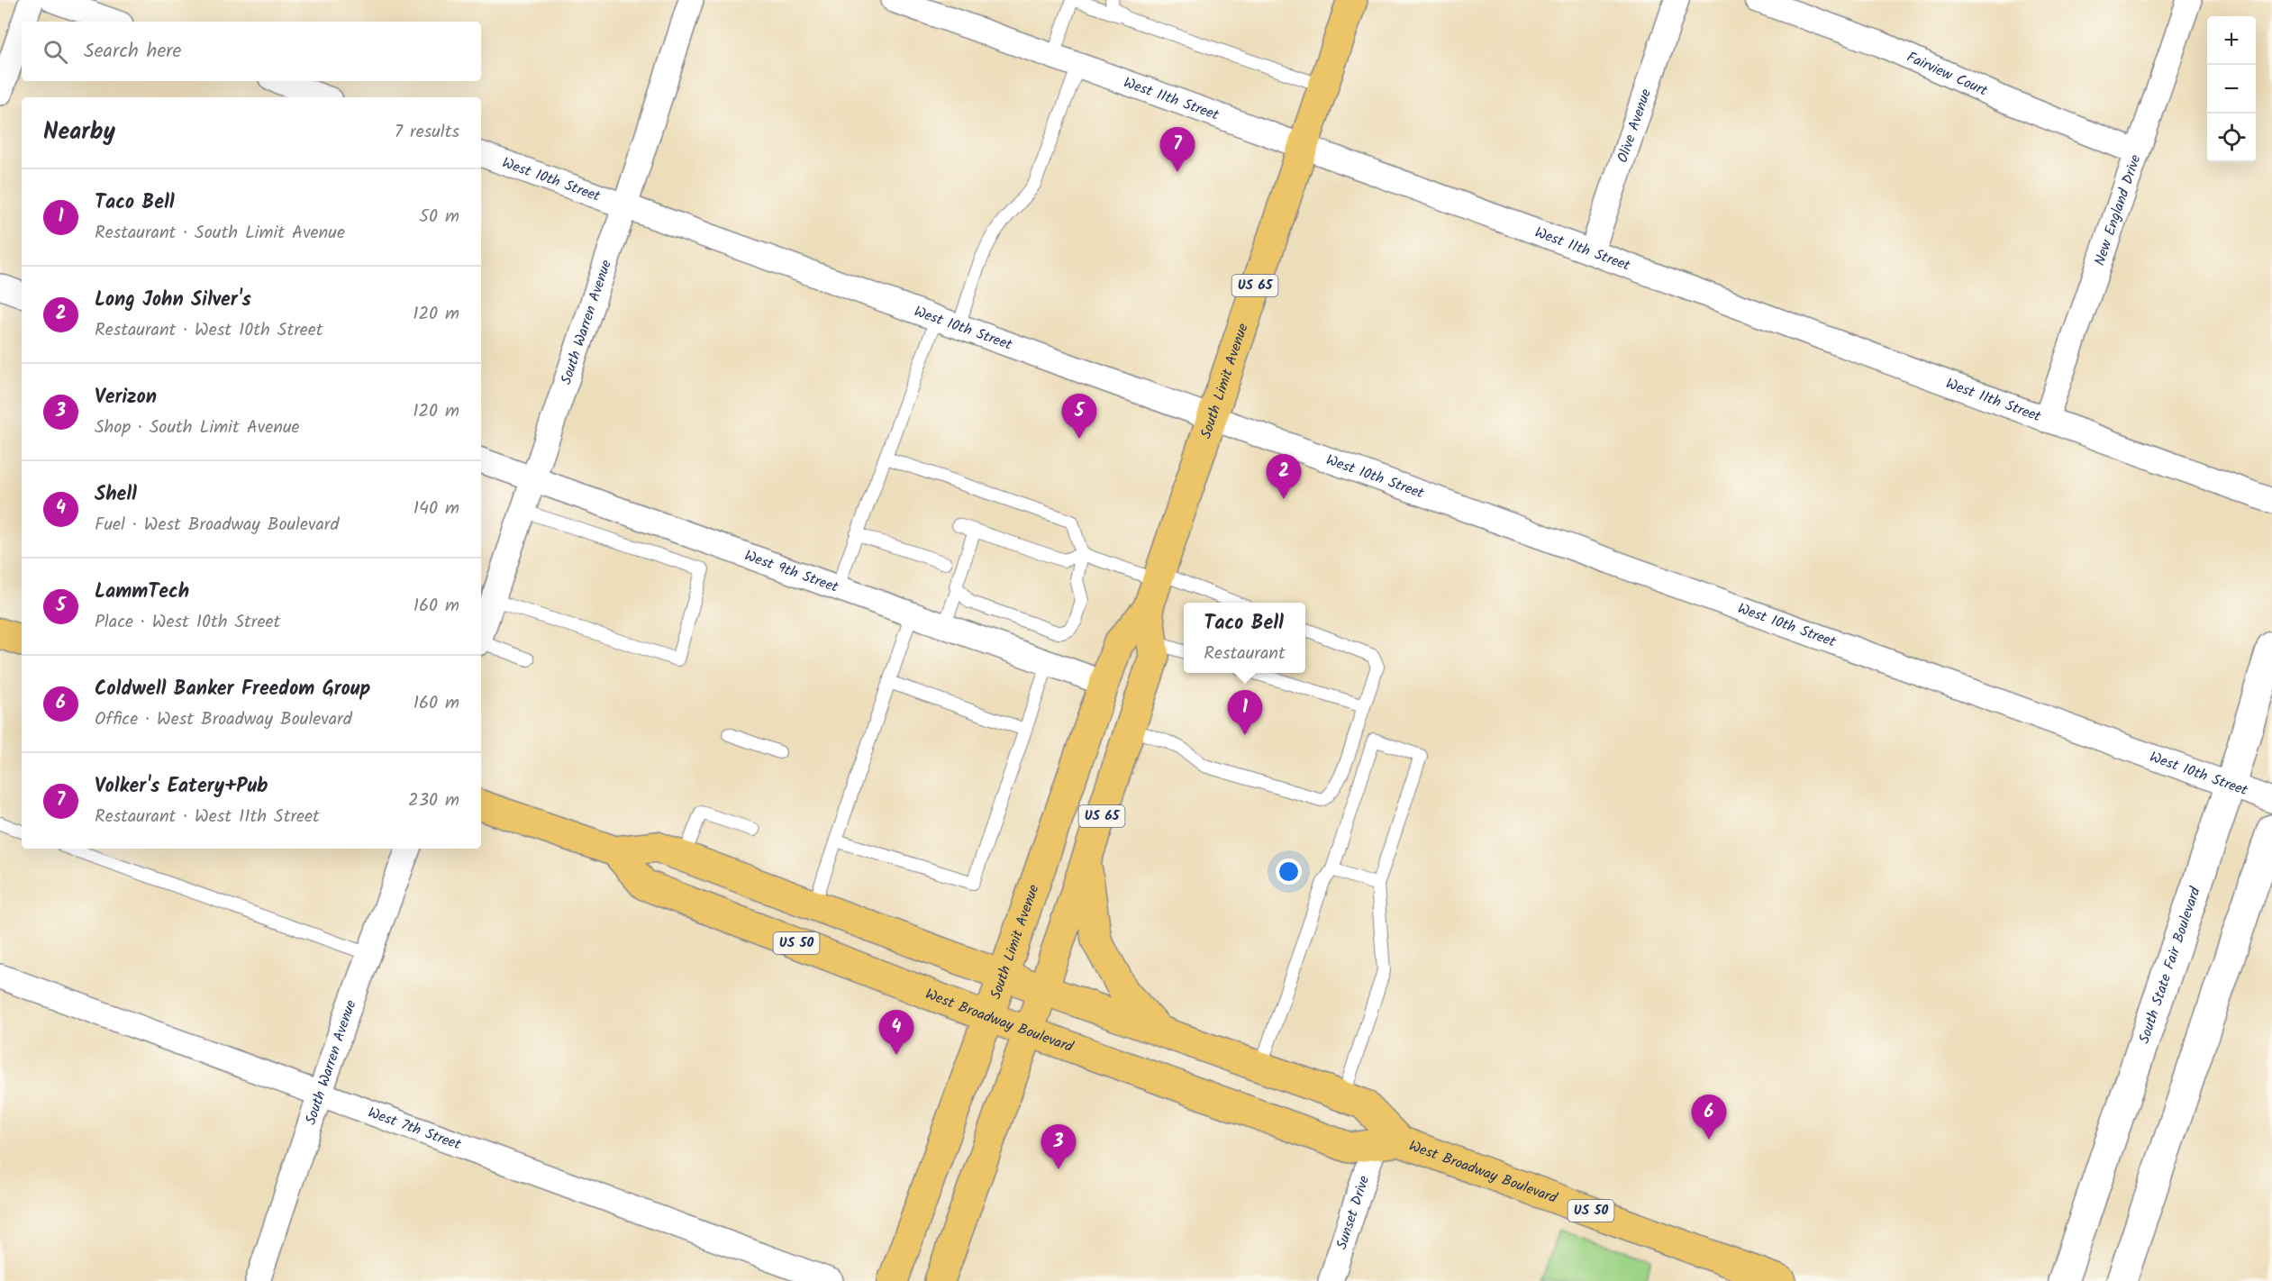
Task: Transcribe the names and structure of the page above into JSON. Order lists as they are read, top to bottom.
{
  "streets": {
    "highway": [
      "US 65",
      "South Limit Avenue",
      "US 50",
      "West Broadway Boulevard"
    ],
    "street": [
      "Fairview Court",
      "West 11th Street",
      "Olive Avenue",
      "West 10th Street",
      "New England Drive",
      "South Warren Avenue",
      "West 9th Street",
      "South State Fair Boulevard",
      "West 7th Street",
      "Sunset Drive"
    ]
  },
  "crossings": [
    ["Fairview Court", "New England Drive"],
    ["West 11th Street", "Olive Avenue"],
    ["West 11th Street", "New England Drive"],
    ["West 11th Street", "South Limit Avenue"],
    ["West 10th Street", "South Warren Avenue"],
    ["West 10th Street", "South Limit Avenue"],
    ["West 10th Street", "South State Fair Boulevard"],
    ["South Warren Avenue", "West 9th Street"],
    ["South Warren Avenue", "West 7th Street"],
    ["South Limit Avenue", "West 9th Street"],
    ["South Limit Avenue", "West Broadway Boulevard"],
    ["West Broadway Boulevard", "Sunset Drive"]
  ],
  "page": {
    "map_buttons": ["+", "−"],
    "search": "Search here",
    "heading": ["Nearby", "7 results"],
    "pins": [
      "7",
      "5",
      "2",
      "1",
      "4",
      "6",
      "3"
    ],
    "list": [
      {
        "mark": "1",
        "name": "Taco Bell",
        "note": "Restaurant · South Limit Avenue",
        "value": "50 m"
      },
      {
        "mark": "2",
        "name": "Long John Silver's",
        "note": "Restaurant · West 10th Street",
        "value": "120 m"
      },
      {
        "mark": "3",
        "name": "Verizon",
        "note": "Shop · South Limit Avenue",
        "value": "120 m"
      },
      {
        "mark": "4",
        "name": "Shell",
        "note": "Fuel · West Broadway Boulevard",
        "value": "140 m"
      },
      {
        "mark": "5",
        "name": "LammTech",
        "note": "Place · West 10th Street",
        "value": "160 m"
      },
      {
        "mark": "6",
        "name": "Coldwell Banker Freedom Group",
        "note": "Office · West Broadway Boulevard",
        "value": "160 m"
      },
      {
        "mark": "7",
        "name": "Volker's Eatery+Pub",
        "note": "Restaurant · West 11th Street",
        "value": "230 m"
      }
    ],
    "popup": ["Taco Bell", "Restaurant"]
  }
}
